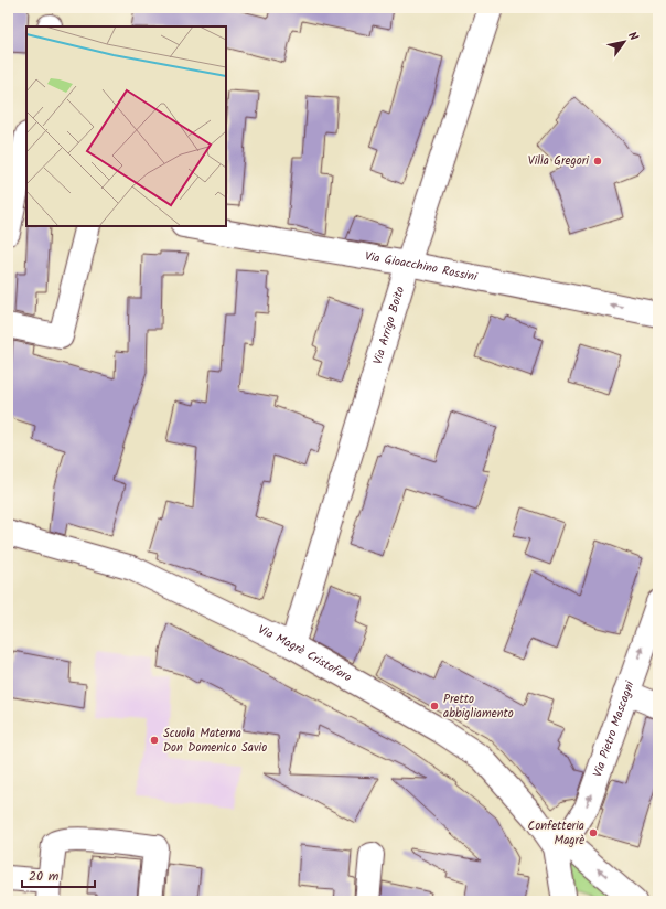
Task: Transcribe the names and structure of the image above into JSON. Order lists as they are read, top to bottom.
{
  "streets": {
    "street": [
      "Via Gioacchino Rossini",
      "Via Arrigo Boito",
      "Via Magrè Cristoforo",
      "Via Pietro Mascagni"
    ]
  },
  "crossings": [
    ["Via Gioacchino Rossini", "Via Arrigo Boito"],
    ["Via Arrigo Boito", "Via Magrè Cristoforo"],
    ["Via Magrè Cristoforo", "Via Pietro Mascagni"]
  ],
  "one_way": ["Via Gioacchino Rossini", "Via Pietro Mascagni"],
  "places": [
    "Villa Gregori",
    "Pretto abbigliamento",
    "Scuola Materna Don Domenico Savio",
    "Confetteria Magrè"
  ],
  "scale_bar": "20 m",
  "north": "top right"
}
